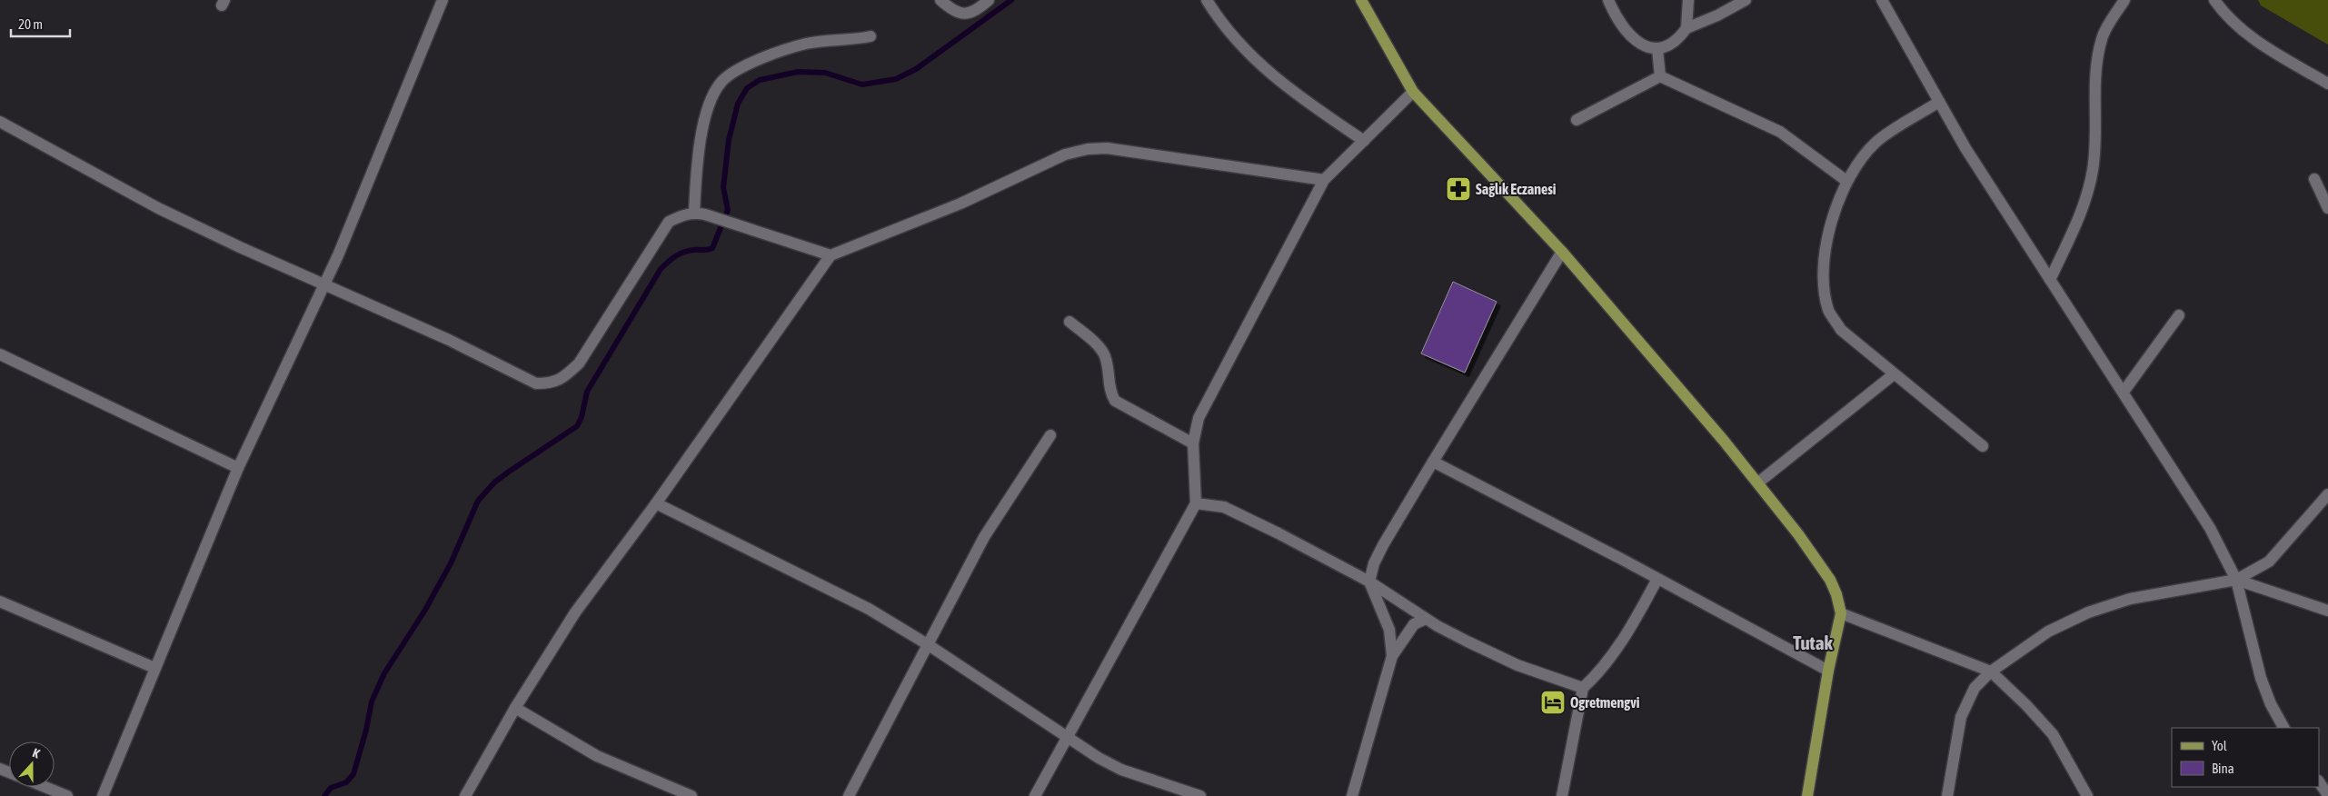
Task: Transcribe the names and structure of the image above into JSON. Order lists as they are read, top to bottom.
{
  "districts": ["Tutak"],
  "places": {
    "pharmacy": ["Sağlık Eczanesi"],
    "hotel": ["Ogretmengvi"]
  },
  "legend": ["Yol", "Bina"],
  "scale_bar": "20 m",
  "north": "top"
}
